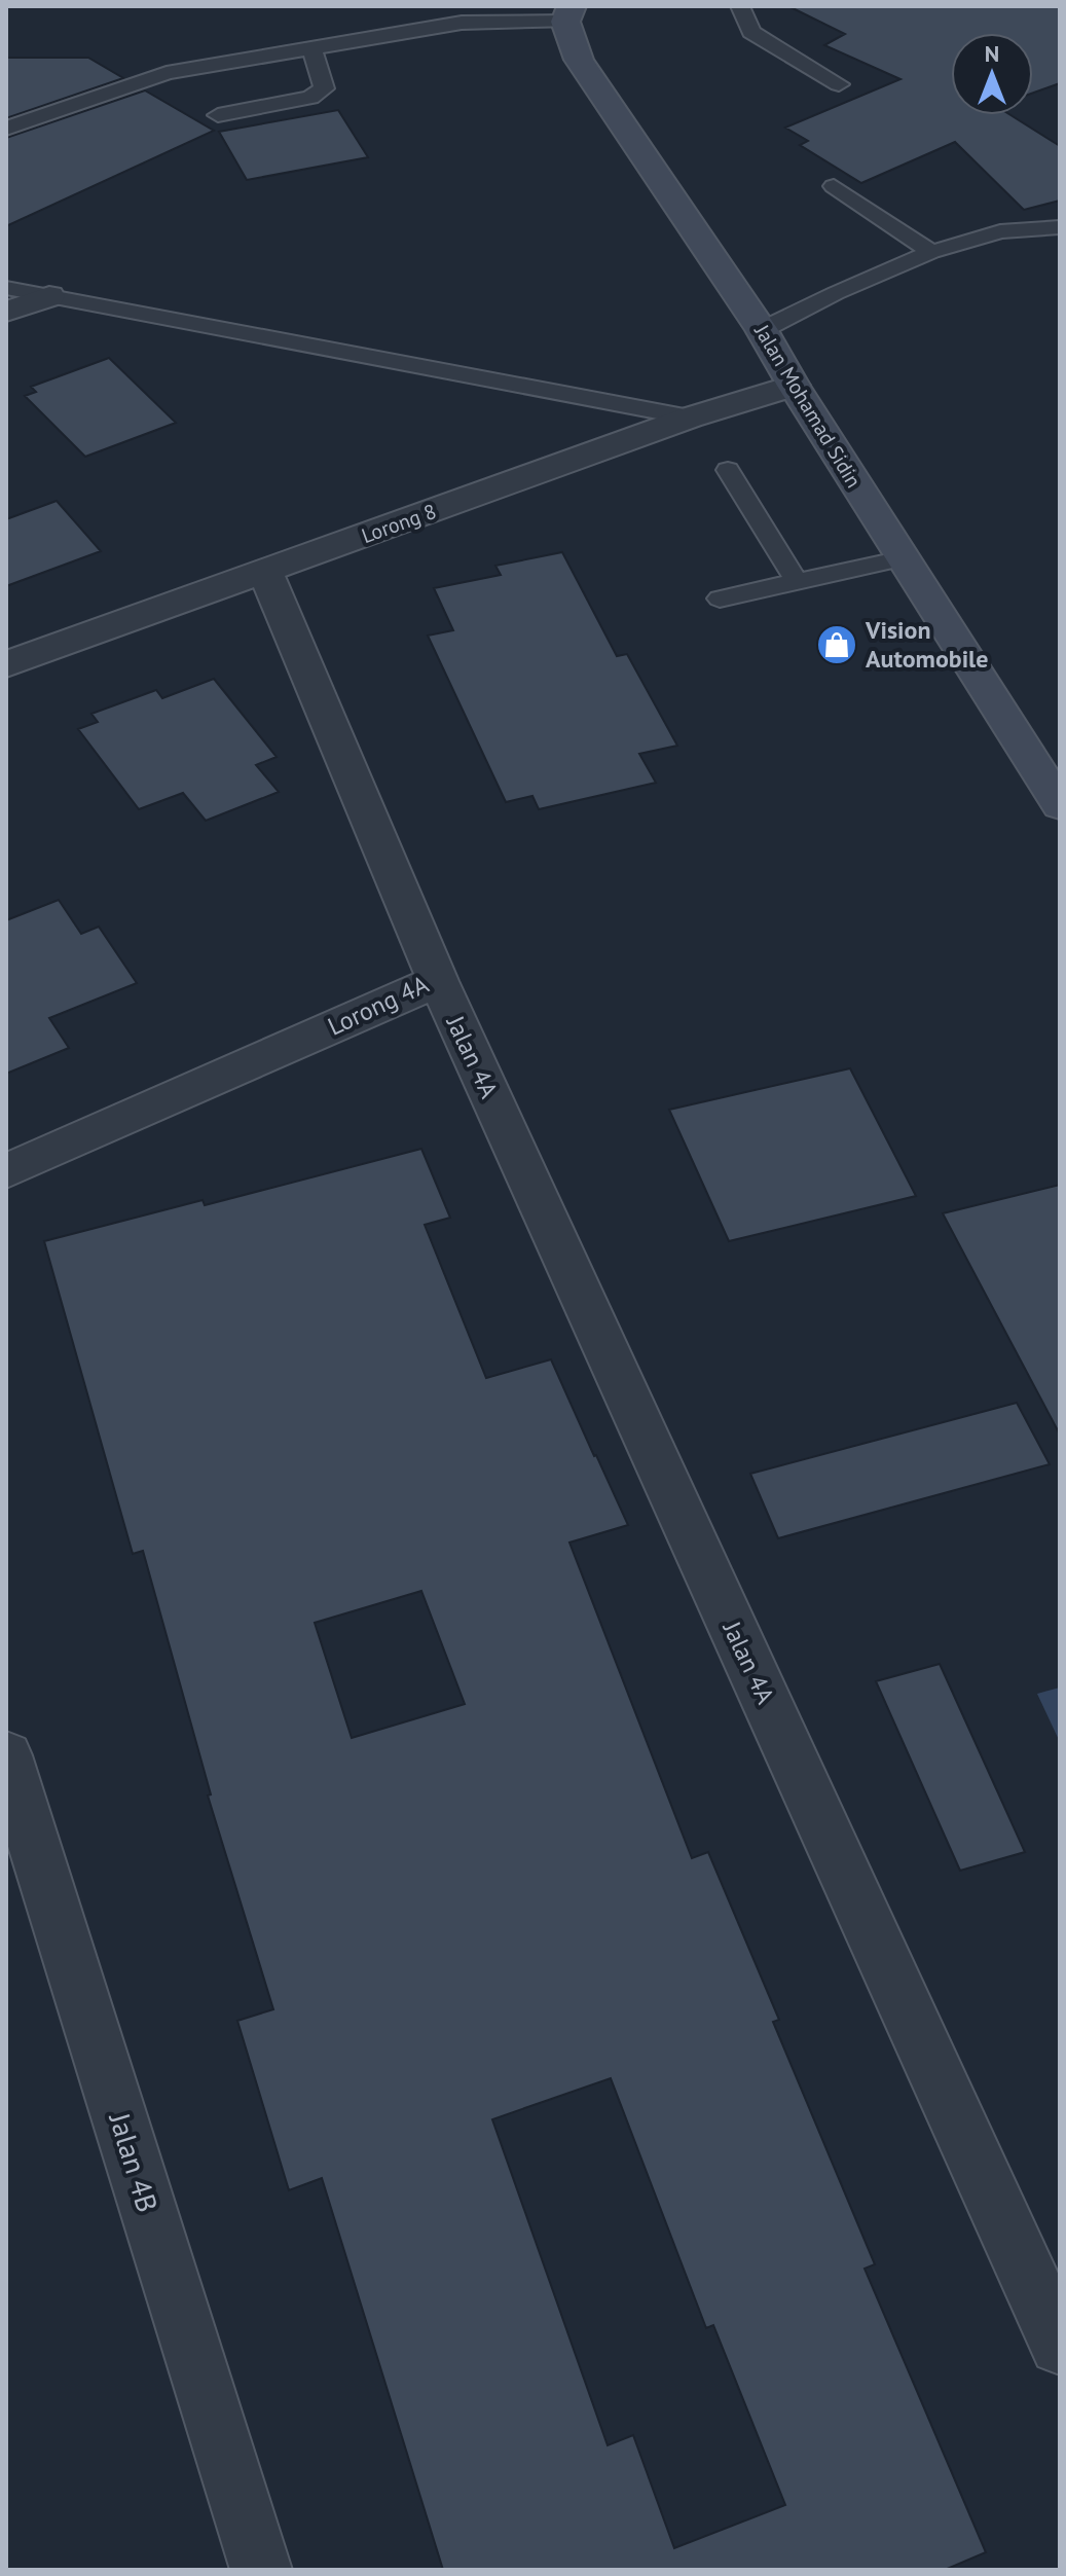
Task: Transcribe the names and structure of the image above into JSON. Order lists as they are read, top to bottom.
{
  "streets": {
    "main road": ["Jalan Mohamad Sidin"],
    "street": [
      "Lorong 8",
      "Lorong 4A",
      "Jalan 4A",
      "Jalan 4B"
    ]
  },
  "crossings": [
    ["Jalan Mohamad Sidin", "Lorong 8"],
    ["Lorong 8", "Lorong 4A"],
    ["Lorong 4A", "Jalan 4A"]
  ],
  "places": {
    "shop": ["Vision Automobile"]
  },
  "north": "top"
}
